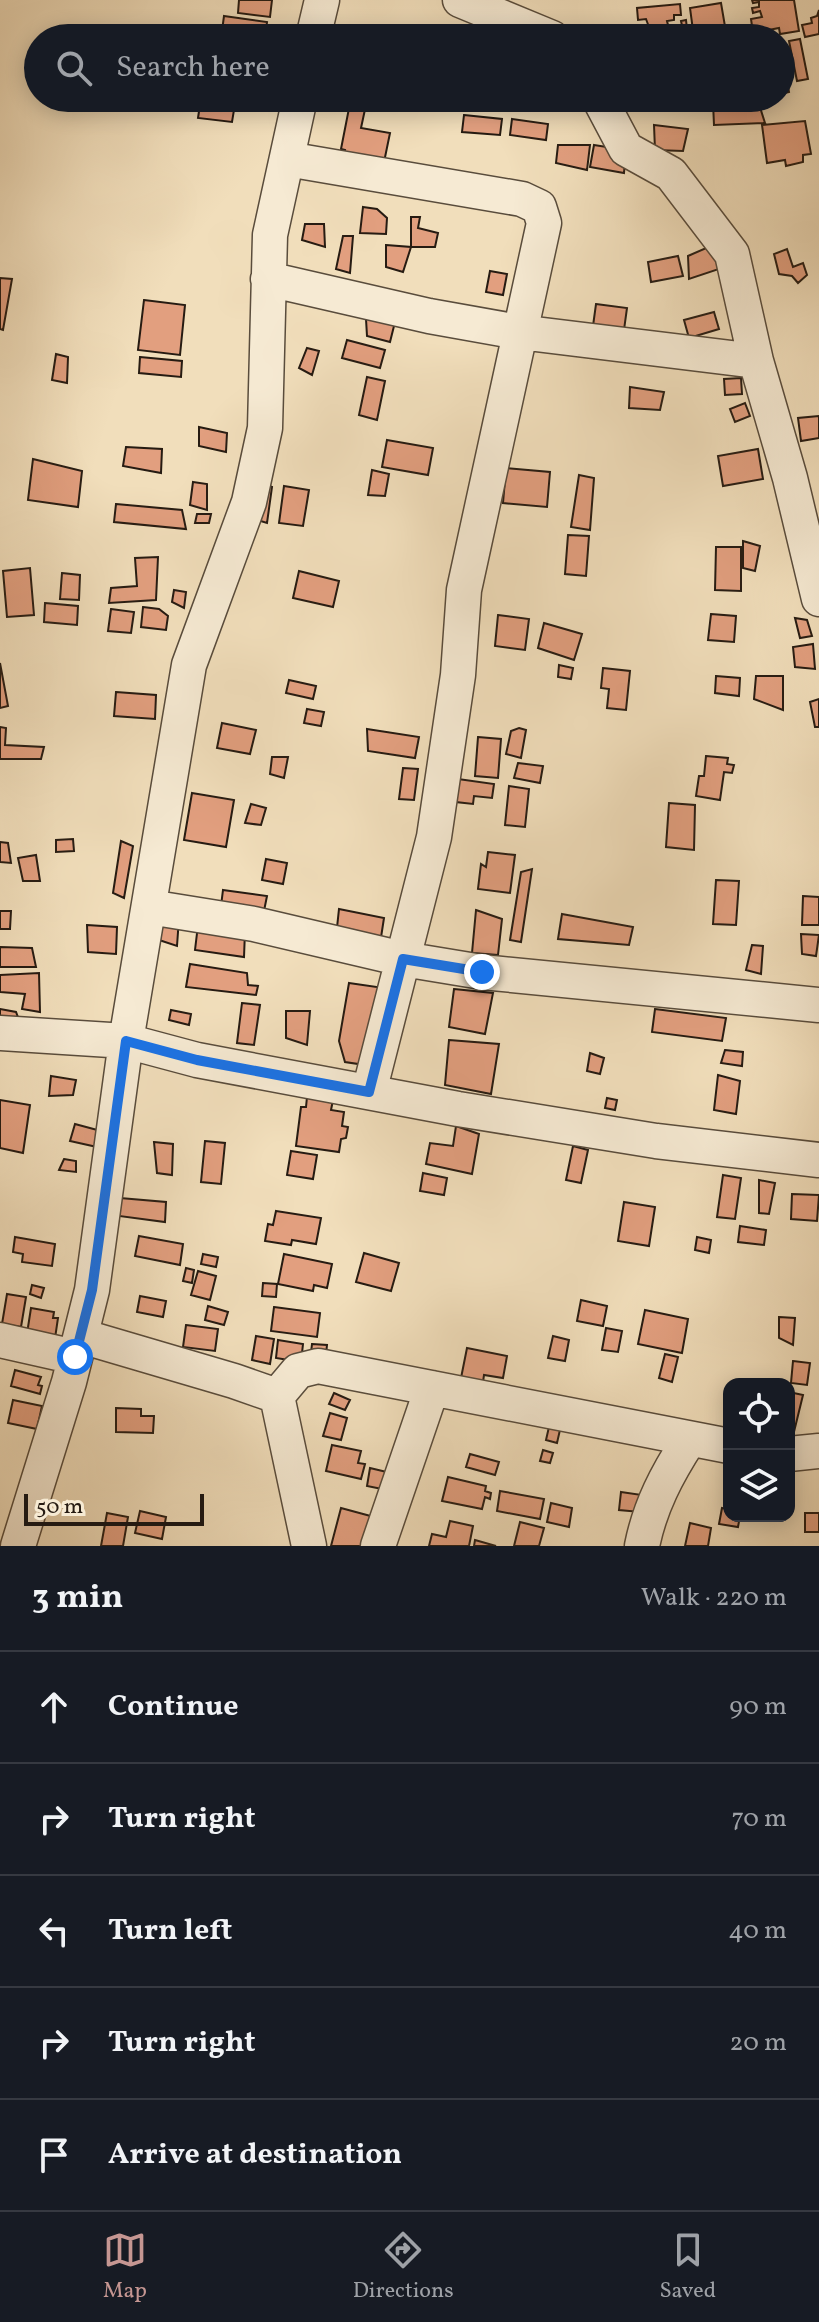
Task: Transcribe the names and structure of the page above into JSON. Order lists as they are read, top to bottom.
{
  "scale_bar": "50 m",
  "page": {
    "search": "Search here",
    "scale": "50 m",
    "heading": ["3 min", "Walk · 220 m"],
    "list": [
      ["Continue", "90 m"],
      ["Turn right", "70 m"],
      ["Turn left", "40 m"],
      ["Turn right", "20 m"],
      "Arrive at destination"
    ],
    "nav": ["Map", "Directions", "Saved"]
  }
}
